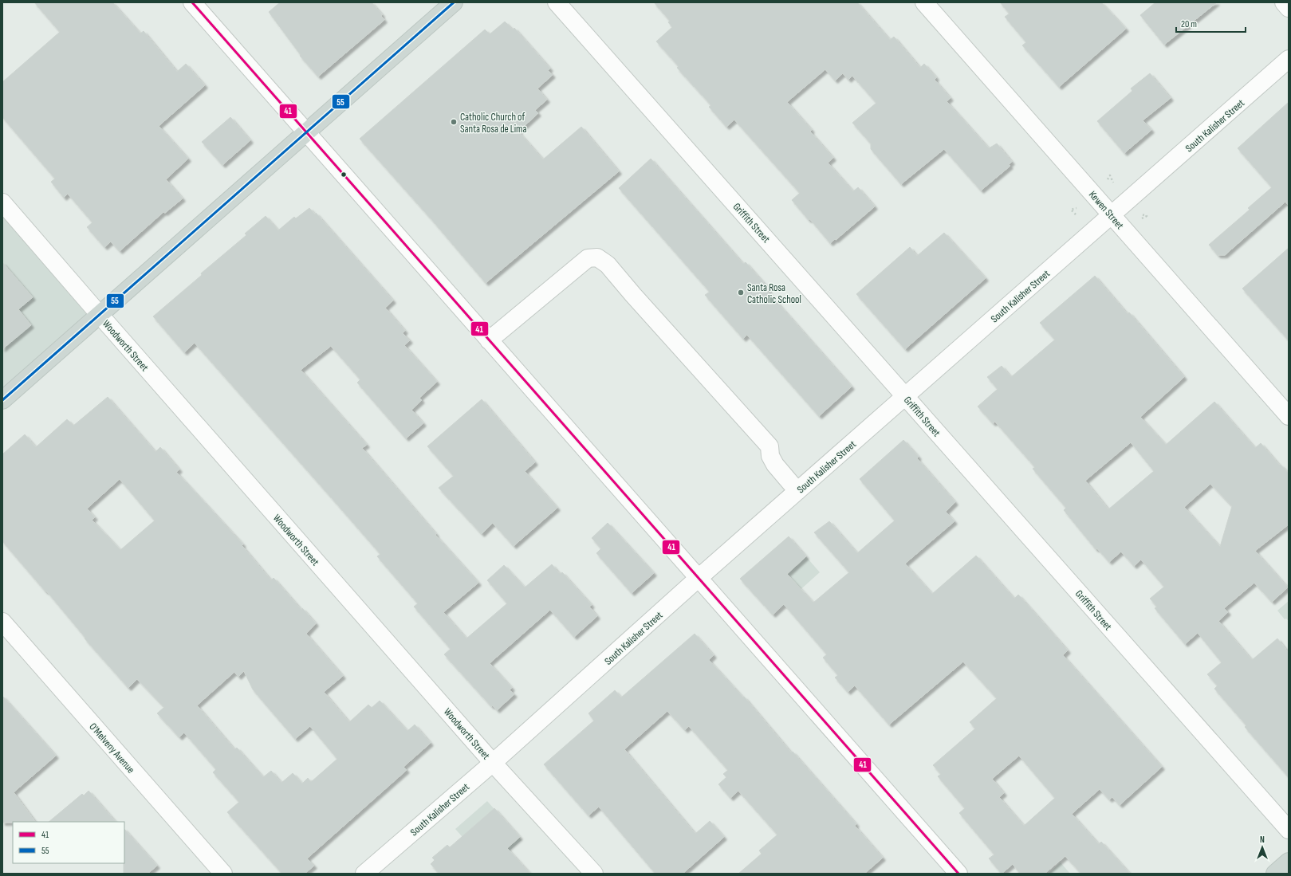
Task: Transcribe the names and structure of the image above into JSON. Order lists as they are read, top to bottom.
{
  "streets": {
    "street": [
      "South Kalisher Street",
      "Kewen Street",
      "Griffith Street",
      "Woodworth Street",
      "O'Melveny Avenue"
    ]
  },
  "crossings": [
    ["South Kalisher Street", "Kewen Street"],
    ["South Kalisher Street", "Griffith Street"],
    ["South Kalisher Street", "Woodworth Street"]
  ],
  "places": ["Catholic Church of Santa Rosa de Lima", "Santa Rosa Catholic School"],
  "lines": ["transit line 41", "transit line 55"],
  "legend": ["41", "55"],
  "scale_bar": "20 m",
  "north": "top"
}
